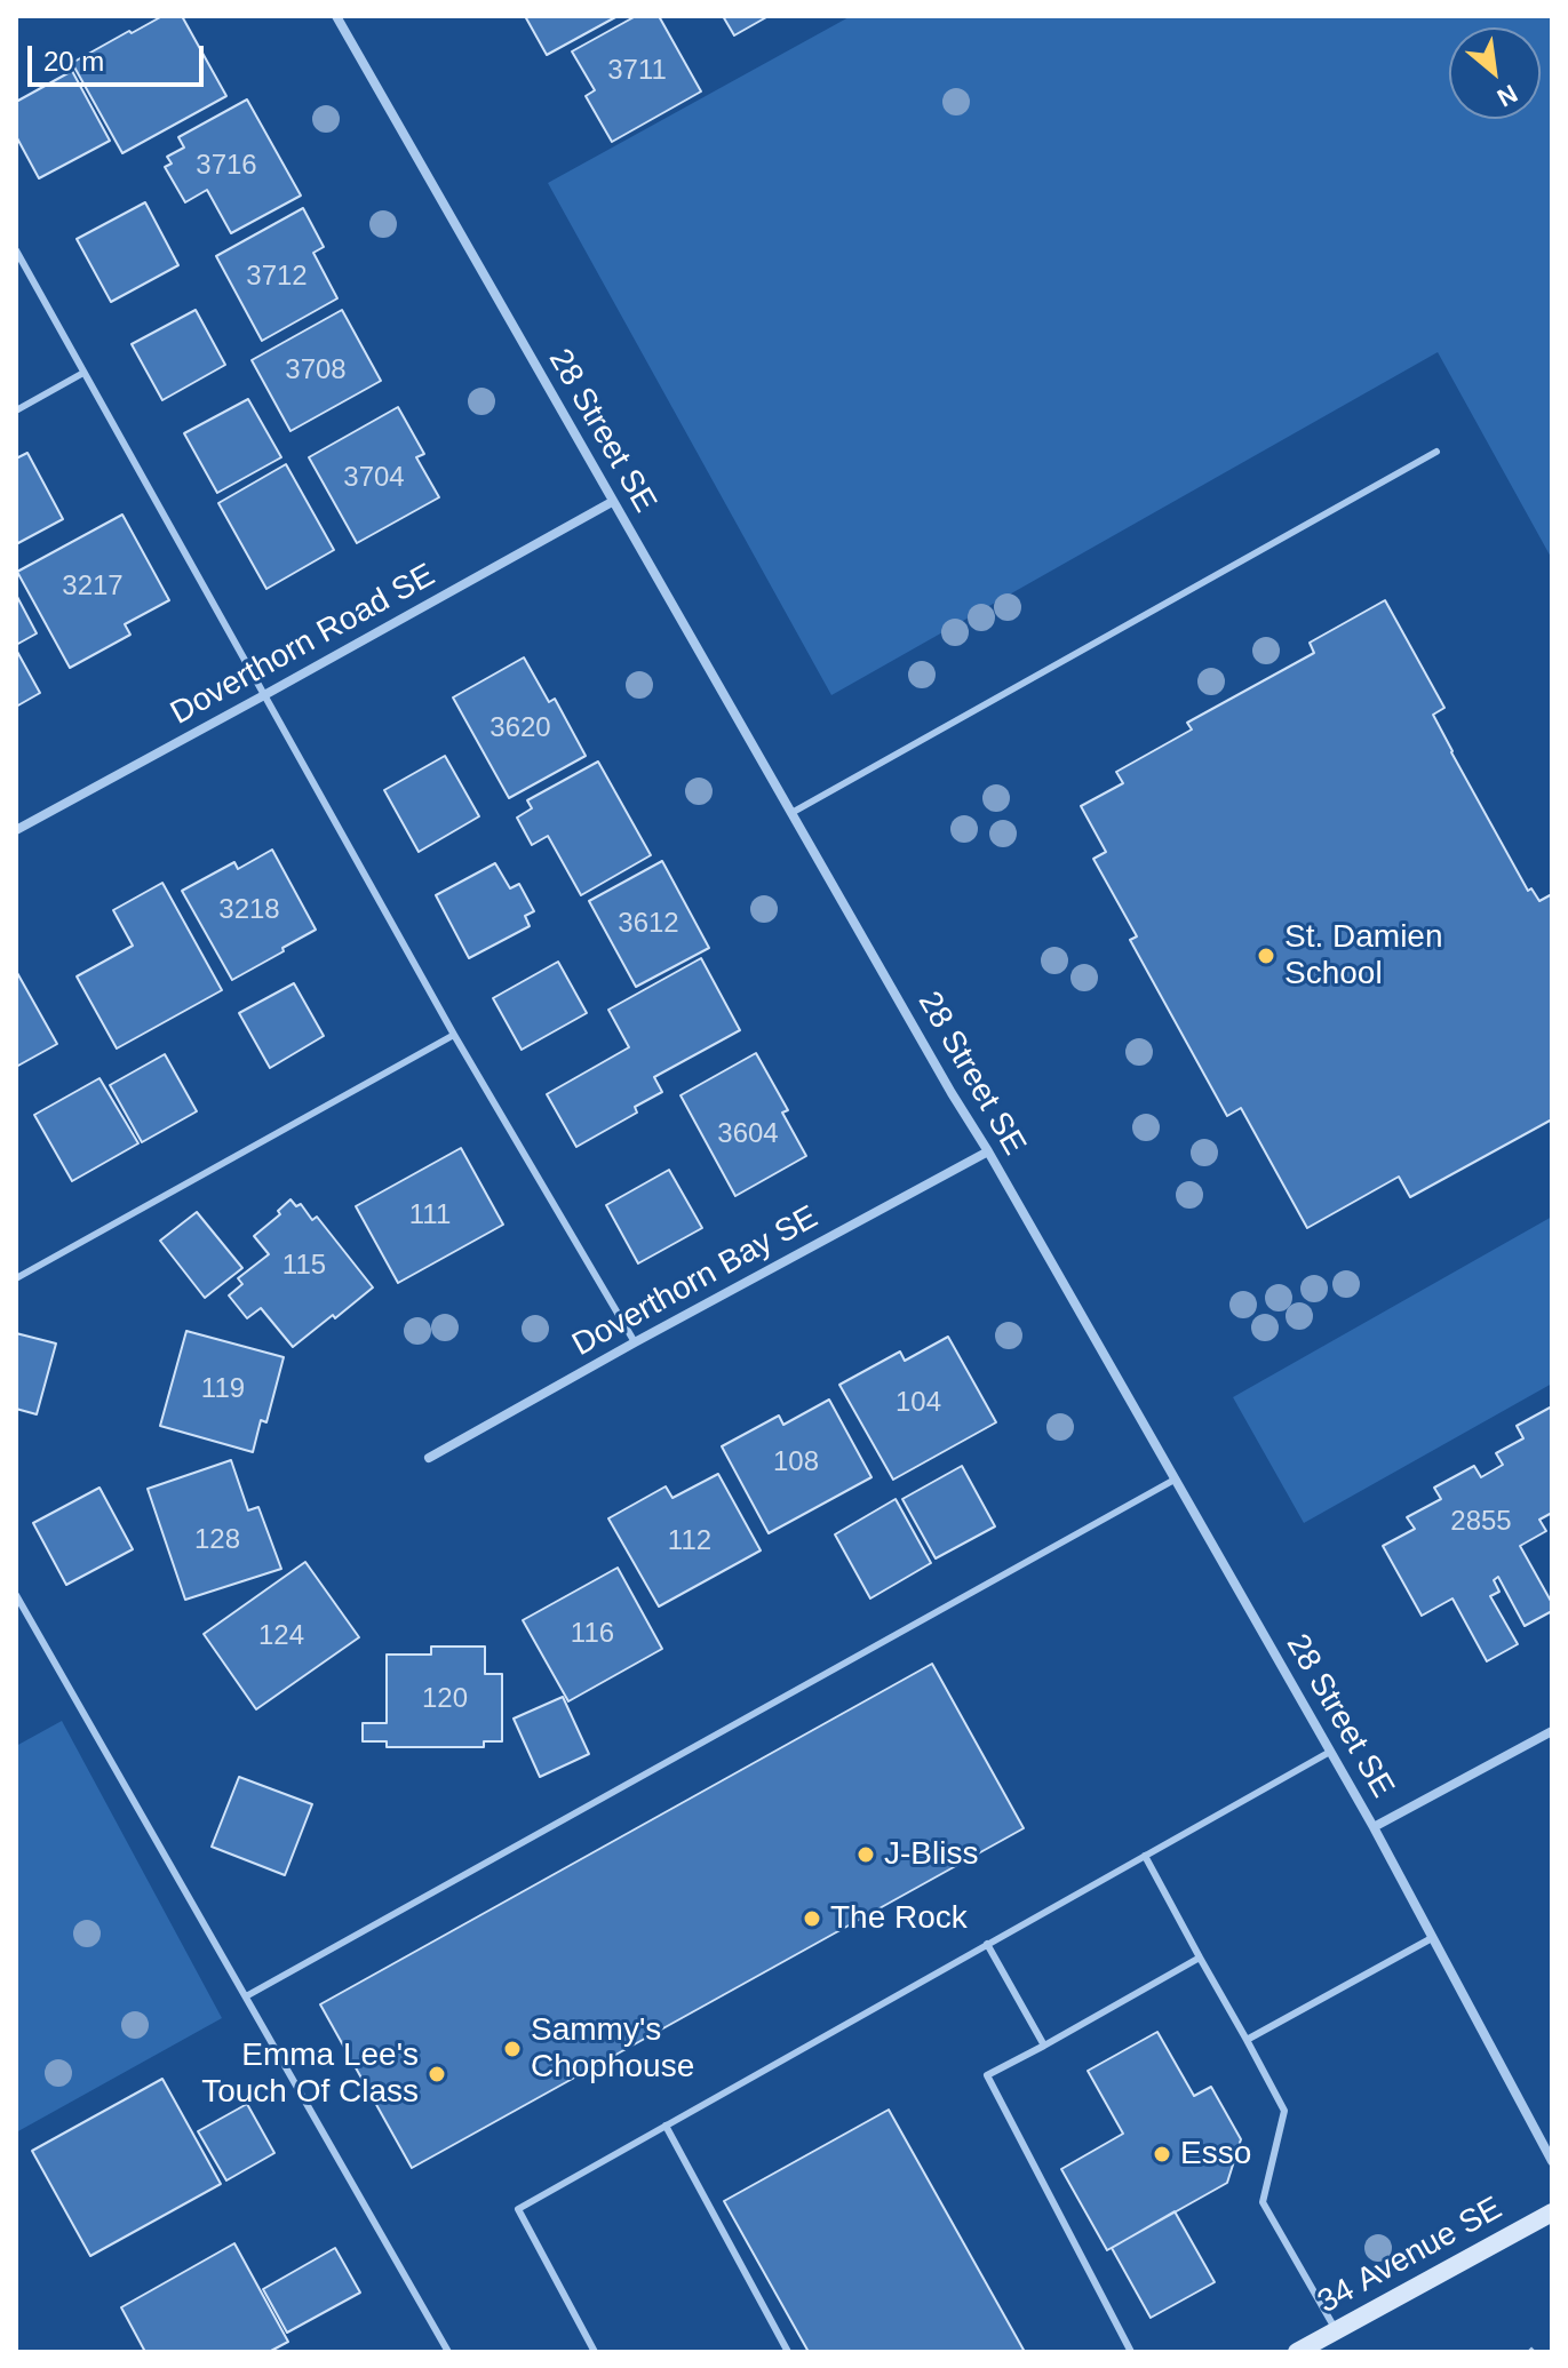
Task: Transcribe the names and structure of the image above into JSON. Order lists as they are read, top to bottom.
{
  "streets": {
    "street": [
      "28 Street SE",
      "Doverthorn Road SE",
      "Doverthorn Bay SE",
      "34 Avenue SE"
    ]
  },
  "crossings": [
    ["28 Street SE", "Doverthorn Road SE"],
    ["28 Street SE", "Doverthorn Bay SE"]
  ],
  "places": [
    "St. Damien School",
    "J-Bliss",
    "The Rock",
    "Sammy's Chophouse",
    "Emma Lee's Touch Of Class",
    "Esso"
  ],
  "house_numbers": [
    "3711",
    "3716",
    "3712",
    "3708",
    "3704",
    "3217",
    "3620",
    "3218",
    "3612",
    "3604",
    "111",
    "115",
    "119",
    "104",
    "108",
    "2855",
    "128",
    "112",
    "116",
    "124",
    "120"
  ],
  "scale_bar": "20 m",
  "north": "bottom right"
}
